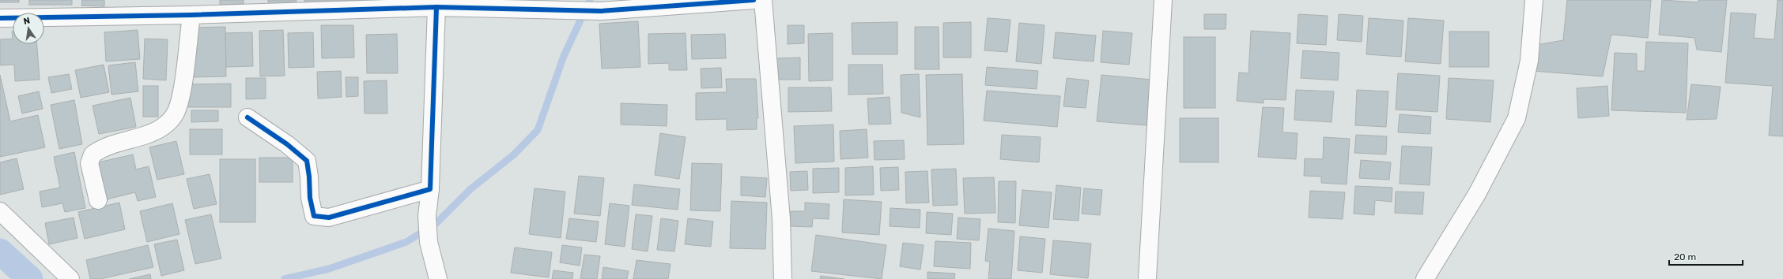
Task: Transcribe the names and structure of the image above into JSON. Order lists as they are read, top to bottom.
{
  "scale_bar": "20 m",
  "north": "top"
}
